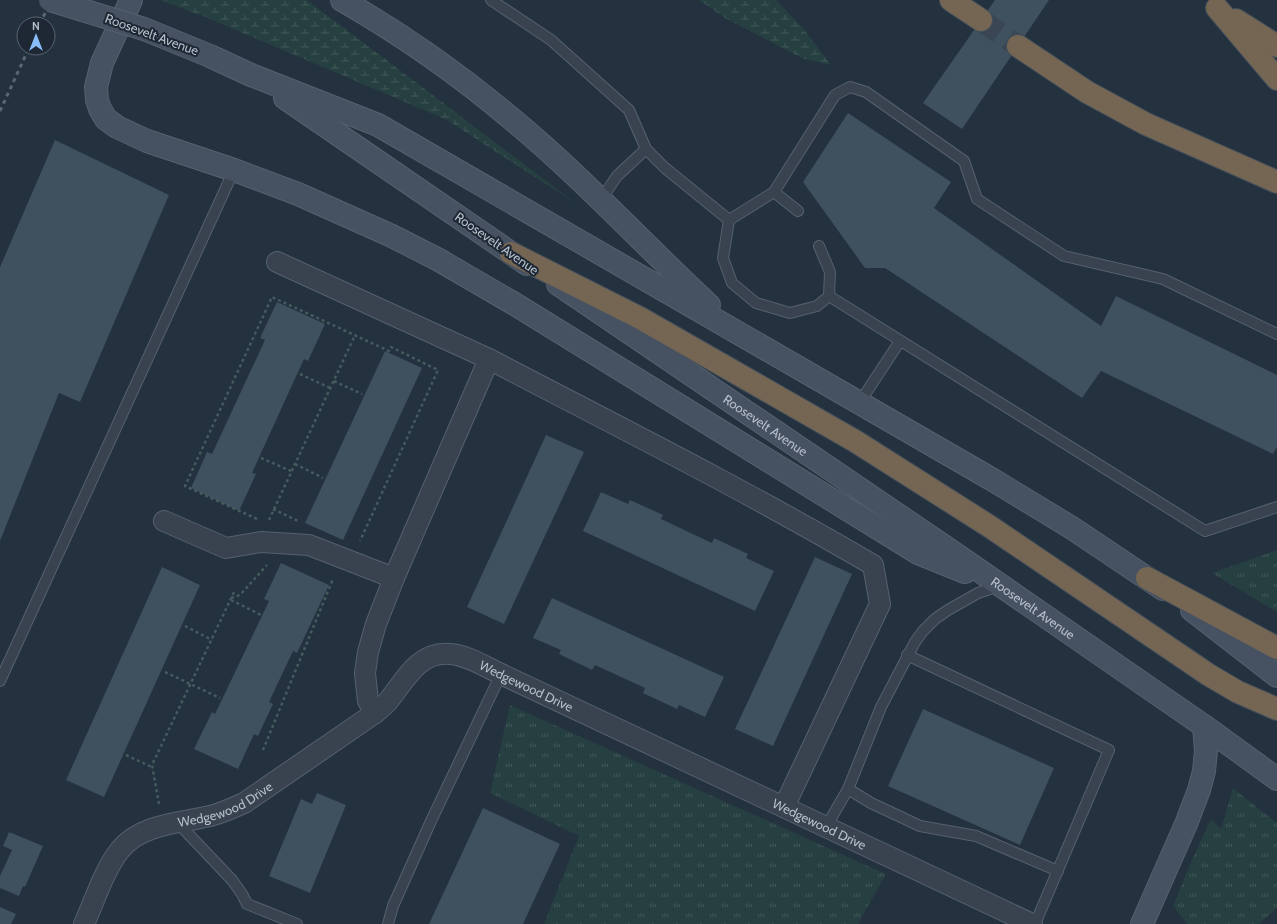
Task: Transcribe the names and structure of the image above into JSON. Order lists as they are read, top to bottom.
{
  "streets": {
    "main road": ["Roosevelt Avenue"],
    "street": ["Wedgewood Drive"]
  },
  "north": "top"
}
